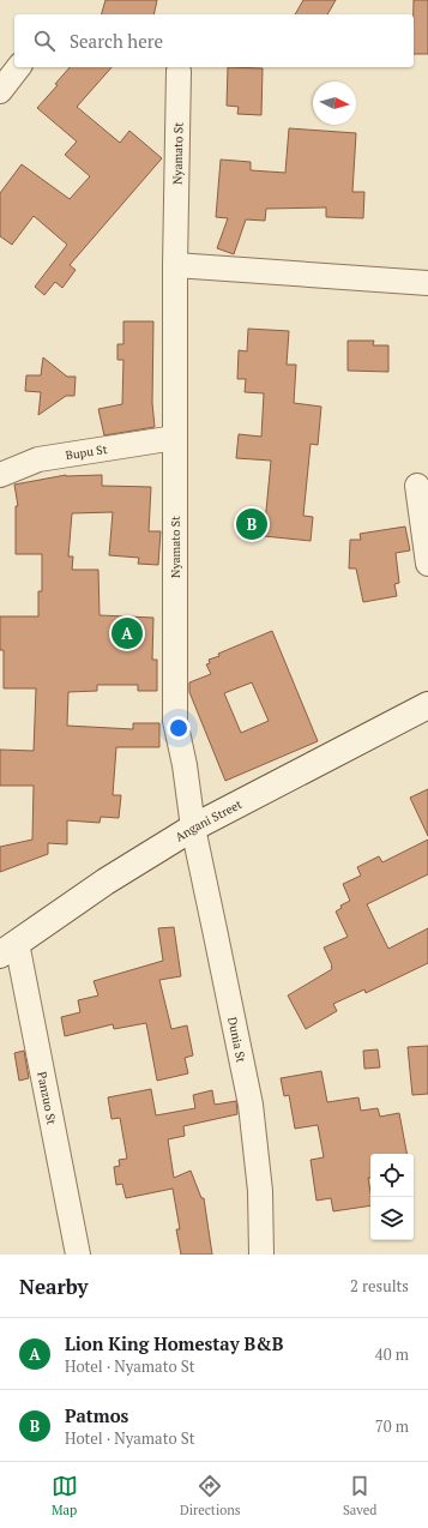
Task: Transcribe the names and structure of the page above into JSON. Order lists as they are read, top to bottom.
{
  "streets": {
    "street": [
      "Nyamato St",
      "Bupu St",
      "Angani Street",
      "Dunia St",
      "Panzuo St"
    ]
  },
  "crossings": [
    ["Nyamato St", "Bupu St"],
    ["Nyamato St", "Angani Street"],
    ["Nyamato St", "Dunia St"],
    ["Angani Street", "Dunia St"],
    ["Angani Street", "Panzuo St"]
  ],
  "north": "right",
  "page": {
    "search": "Search here",
    "pins": ["B", "A"],
    "heading": ["Nearby", "2 results"],
    "list": [
      {
        "mark": "A",
        "name": "Lion King Homestay B&B",
        "note": "Hotel · Nyamato St",
        "value": "40 m"
      },
      {
        "mark": "B",
        "name": "Patmos",
        "note": "Hotel · Nyamato St",
        "value": "70 m"
      }
    ],
    "nav": ["Map", "Directions", "Saved"]
  }
}
